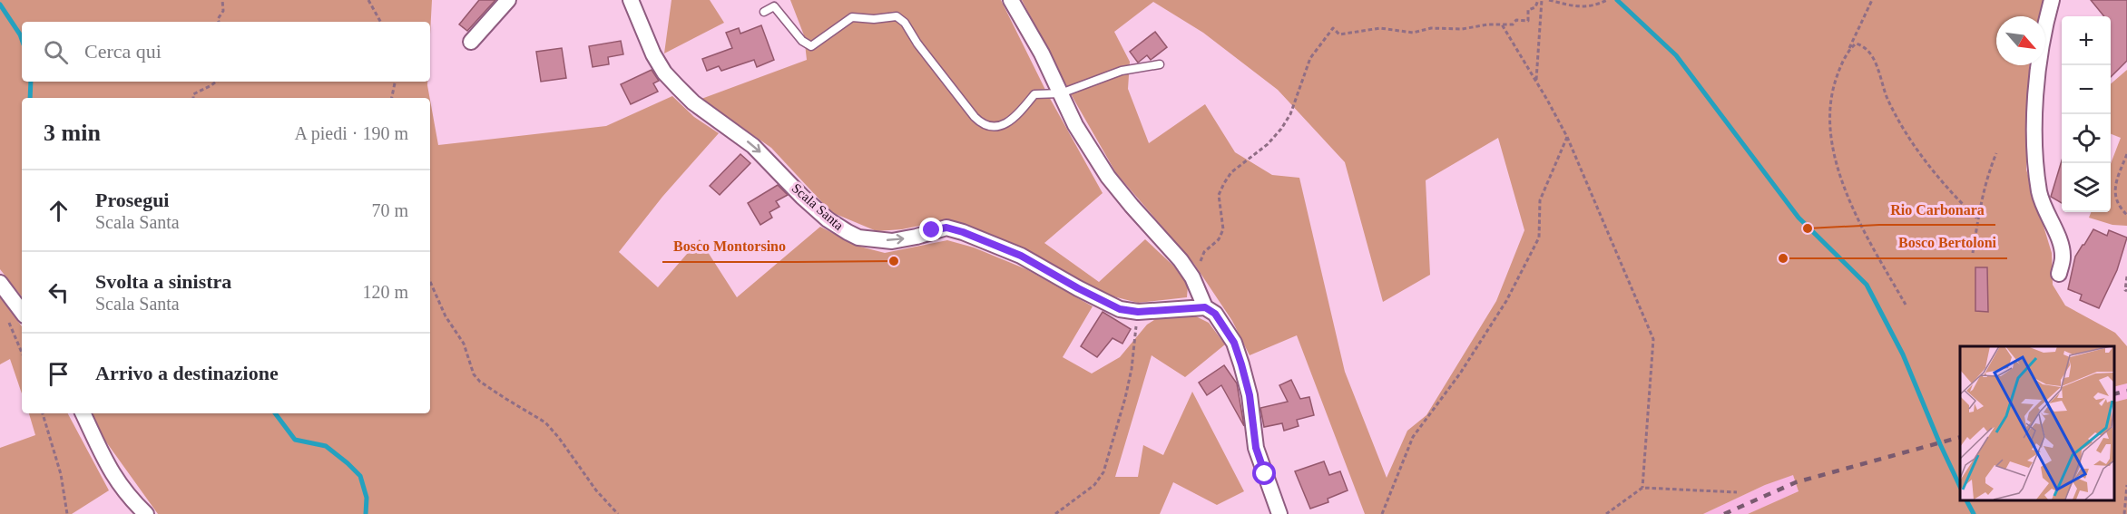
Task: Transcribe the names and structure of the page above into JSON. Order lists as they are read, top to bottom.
{
  "streets": {
    "street": ["Scala Santa"]
  },
  "one_way": ["Scala Santa"],
  "places": ["Rio Carbonara", "Bosco Bertoloni", "Bosco Montorsino"],
  "north": "bottom right",
  "page": {
    "map_buttons": ["+", "−"],
    "search": "Cerca qui",
    "heading": ["3 min", "A piedi · 190 m"],
    "list": [
      ["Prosegui", "Scala Santa", "70 m"],
      ["Svolta a sinistra", "Scala Santa", "120 m"],
      "Arrivo a destinazione"
    ]
  }
}
